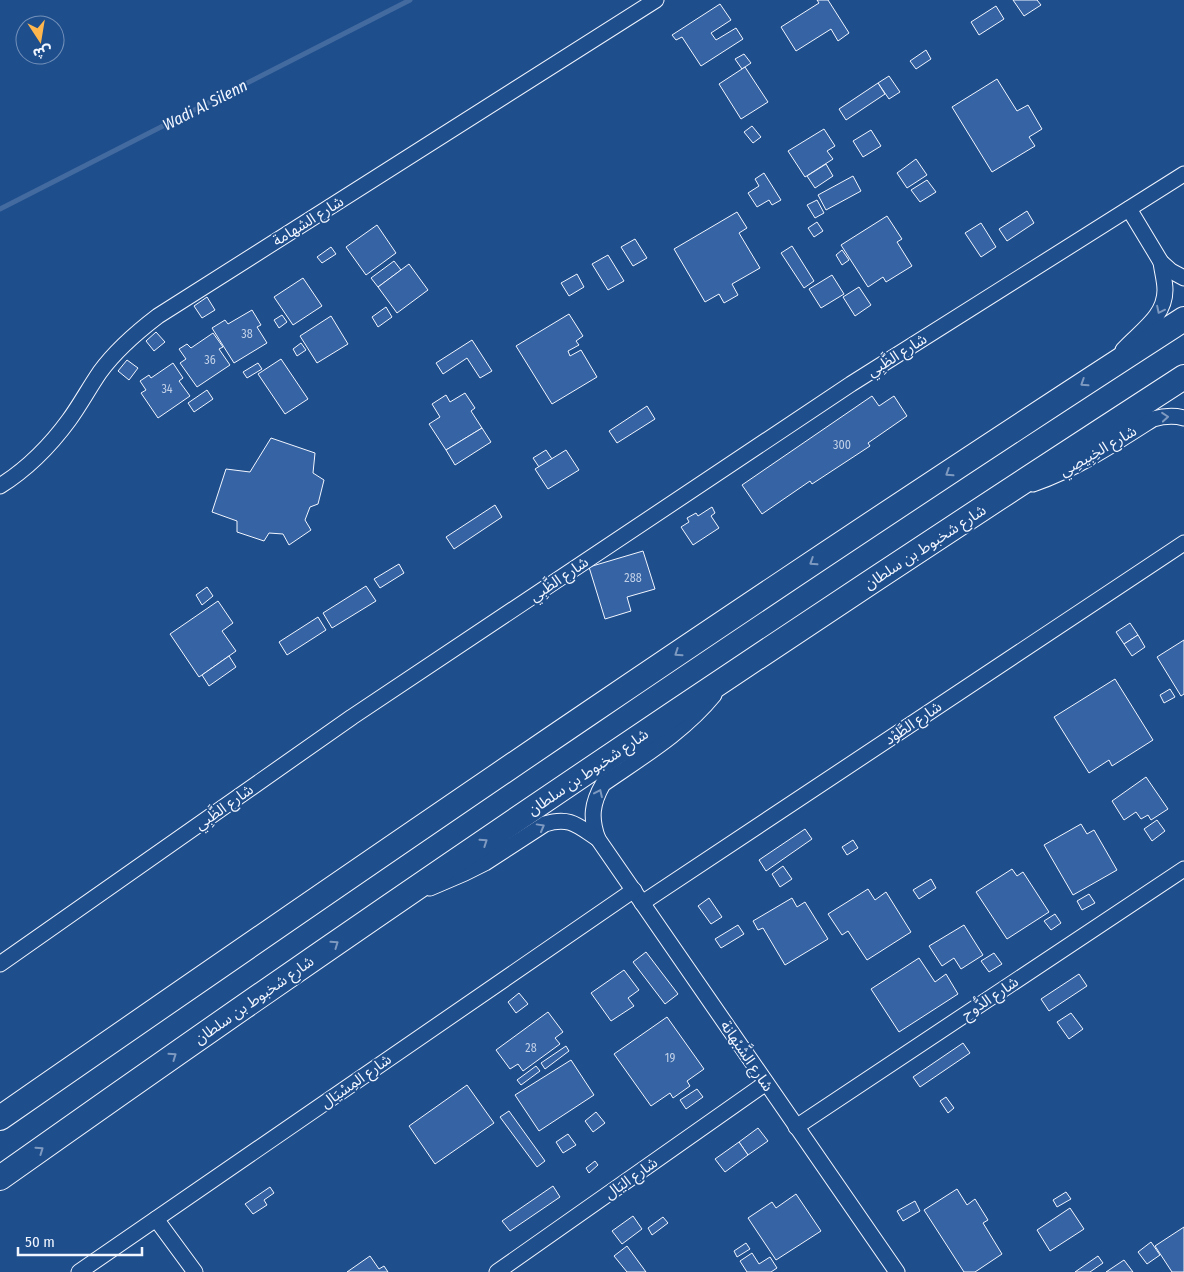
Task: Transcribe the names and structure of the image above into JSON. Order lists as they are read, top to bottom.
{
  "streets": {
    "main road": ["شارع شخبوط بن سلطان"],
    "street": [
      "شارع الشهامة",
      "شارع الظَّبِي",
      "شارع الخِبِيصِي",
      "شارع الطَّوْد",
      "شارع الدُّوح",
      "شارع الشَّبْهانة",
      "شارع المِسْيَال",
      "شارع اليَال"
    ]
  },
  "crossings": [
    ["شارع الخِبِيصِي", "شارع شخبوط بن سلطان"],
    ["شارع شخبوط بن سلطان", "شارع الشَّبْهانة"],
    ["شارع الطَّوْد", "شارع الشَّبْهانة"],
    ["شارع الدُّوح", "شارع الشَّبْهانة"],
    ["شارع الشَّبْهانة", "شارع المِسْيَال"],
    ["شارع الشَّبْهانة", "شارع اليَال"]
  ],
  "one_way": ["شارع الخِبِيصِي", "شارع الشَّبْهانة"],
  "water": ["Wadi Al Silenn"],
  "house_numbers": [
    "38",
    "36",
    "34",
    "300",
    "288",
    "28",
    "19"
  ],
  "scale_bar": "50 m",
  "north": "bottom"
}
